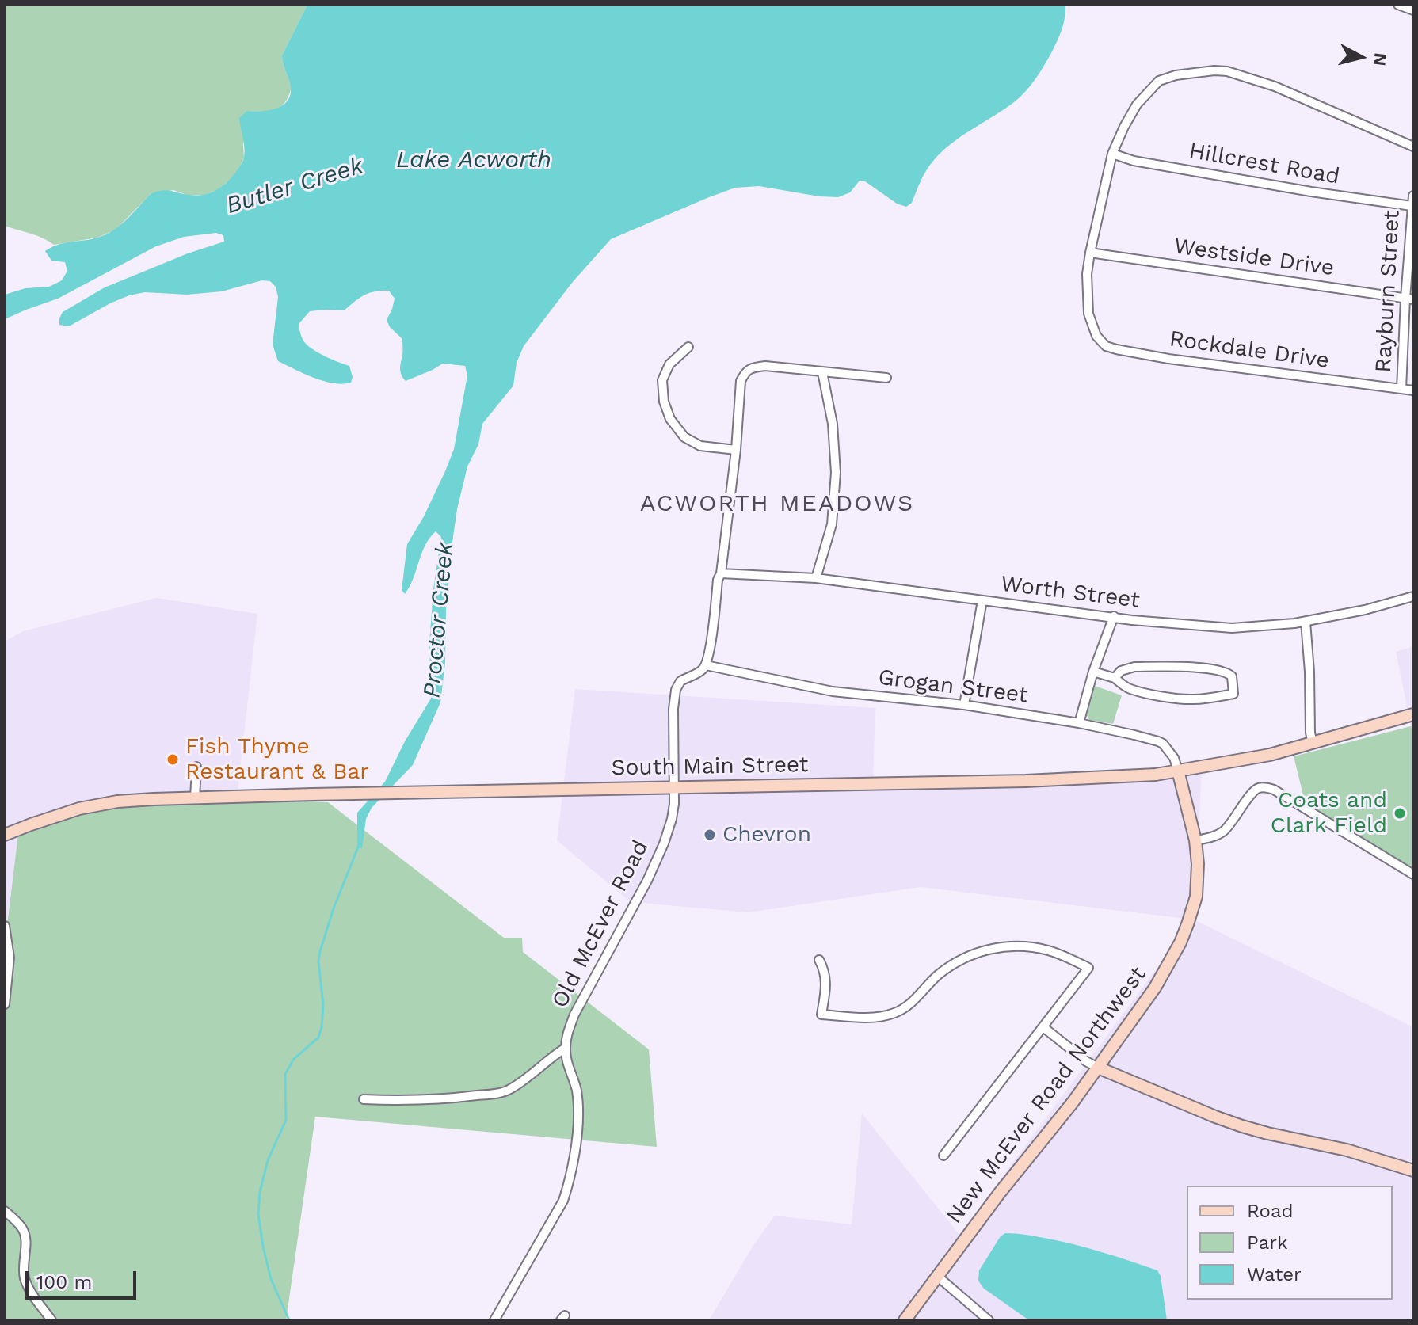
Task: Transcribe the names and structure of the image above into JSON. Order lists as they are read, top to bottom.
{
  "streets": {
    "main road": ["South Main Street", "New McEver Road Northwest"],
    "street": [
      "Hillcrest Road",
      "Westside Drive",
      "Rayburn Street",
      "Rockdale Drive",
      "Worth Street",
      "Grogan Street",
      "Old McEver Road"
    ]
  },
  "crossings": [
    ["Hillcrest Road", "Rayburn Street"],
    ["Westside Drive", "Rayburn Street"],
    ["Westside Drive", "Rockdale Drive"],
    ["Rayburn Street", "Rockdale Drive"],
    ["Grogan Street", "South Main Street"],
    ["Grogan Street", "Old McEver Road"],
    ["Grogan Street", "New McEver Road Northwest"],
    ["South Main Street", "Old McEver Road"],
    ["South Main Street", "New McEver Road Northwest"]
  ],
  "districts": ["ACWORTH MEADOWS"],
  "water": ["Lake Acworth", "Butler Creek", "Proctor Creek"],
  "places": ["Fish Thyme Restaurant & Bar", "Coats and Clark Field", "Chevron"],
  "legend": ["Road", "Park", "Water"],
  "scale_bar": "100 m",
  "north": "right"
}
